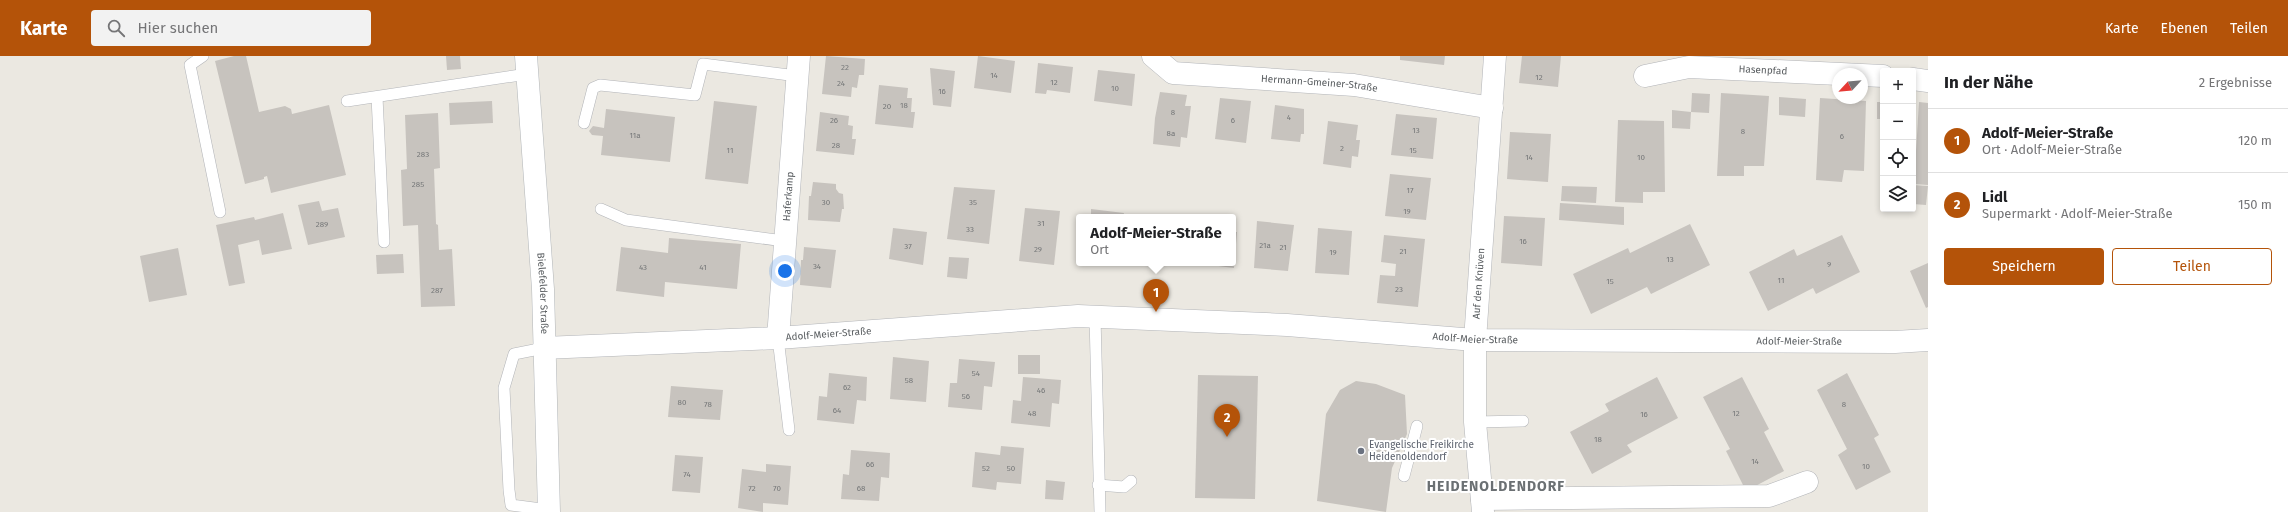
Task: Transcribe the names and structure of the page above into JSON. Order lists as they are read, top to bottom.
{
  "streets": {
    "street": [
      "Hasenpfad",
      "Hermann-Gmeiner-Straße",
      "Haferkamp",
      "Auf den Knüven",
      "Bielefelder Straße",
      "Adolf-Meier-Straße"
    ]
  },
  "crossings": [
    ["Hermann-Gmeiner-Straße", "Auf den Knüven"],
    ["Haferkamp", "Adolf-Meier-Straße"],
    ["Auf den Knüven", "Adolf-Meier-Straße"],
    ["Bielefelder Straße", "Adolf-Meier-Straße"]
  ],
  "districts": ["HEIDENOLDENDORF"],
  "places": ["Evangelische Freikirche Heidenoldendorf"],
  "house_numbers": [
    "22",
    "14",
    "12",
    "12",
    "24",
    "10",
    "16",
    "18",
    "20",
    "8",
    "4",
    "26",
    "6",
    "13",
    "8",
    "8a",
    "11a",
    "6",
    "28",
    "2",
    "11",
    "15",
    "283",
    "14",
    "10",
    "285",
    "17",
    "30",
    "35",
    "19",
    "31",
    "289",
    "33",
    "16",
    "21a",
    "37",
    "21",
    "29",
    "21",
    "19",
    "13",
    "9",
    "34",
    "43",
    "41",
    "11",
    "15",
    "23",
    "287",
    "54",
    "58",
    "62",
    "46",
    "56",
    "80",
    "78",
    "8",
    "64",
    "48",
    "12",
    "16",
    "18",
    "14",
    "66",
    "10",
    "52",
    "50",
    "74",
    "72",
    "70",
    "68"
  ],
  "north": "bottom left",
  "page": {
    "header": "Karte",
    "search": "Hier suchen",
    "nav": ["Karte", "Ebenen", "Teilen"],
    "heading": ["In der Nähe", "2 Ergebnisse"],
    "map_buttons": ["+", "−"],
    "list": [
      {
        "mark": "1",
        "name": "Adolf-Meier-Straße",
        "note": "Ort · Adolf-Meier-Straße",
        "value": "120 m"
      },
      {
        "mark": "2",
        "name": "Lidl",
        "note": "Supermarkt · Adolf-Meier-Straße",
        "value": "150 m"
      }
    ],
    "popup": ["Adolf-Meier-Straße", "Ort"],
    "buttons": ["Speichern", "Teilen"],
    "pins": ["1", "2"]
  }
}
